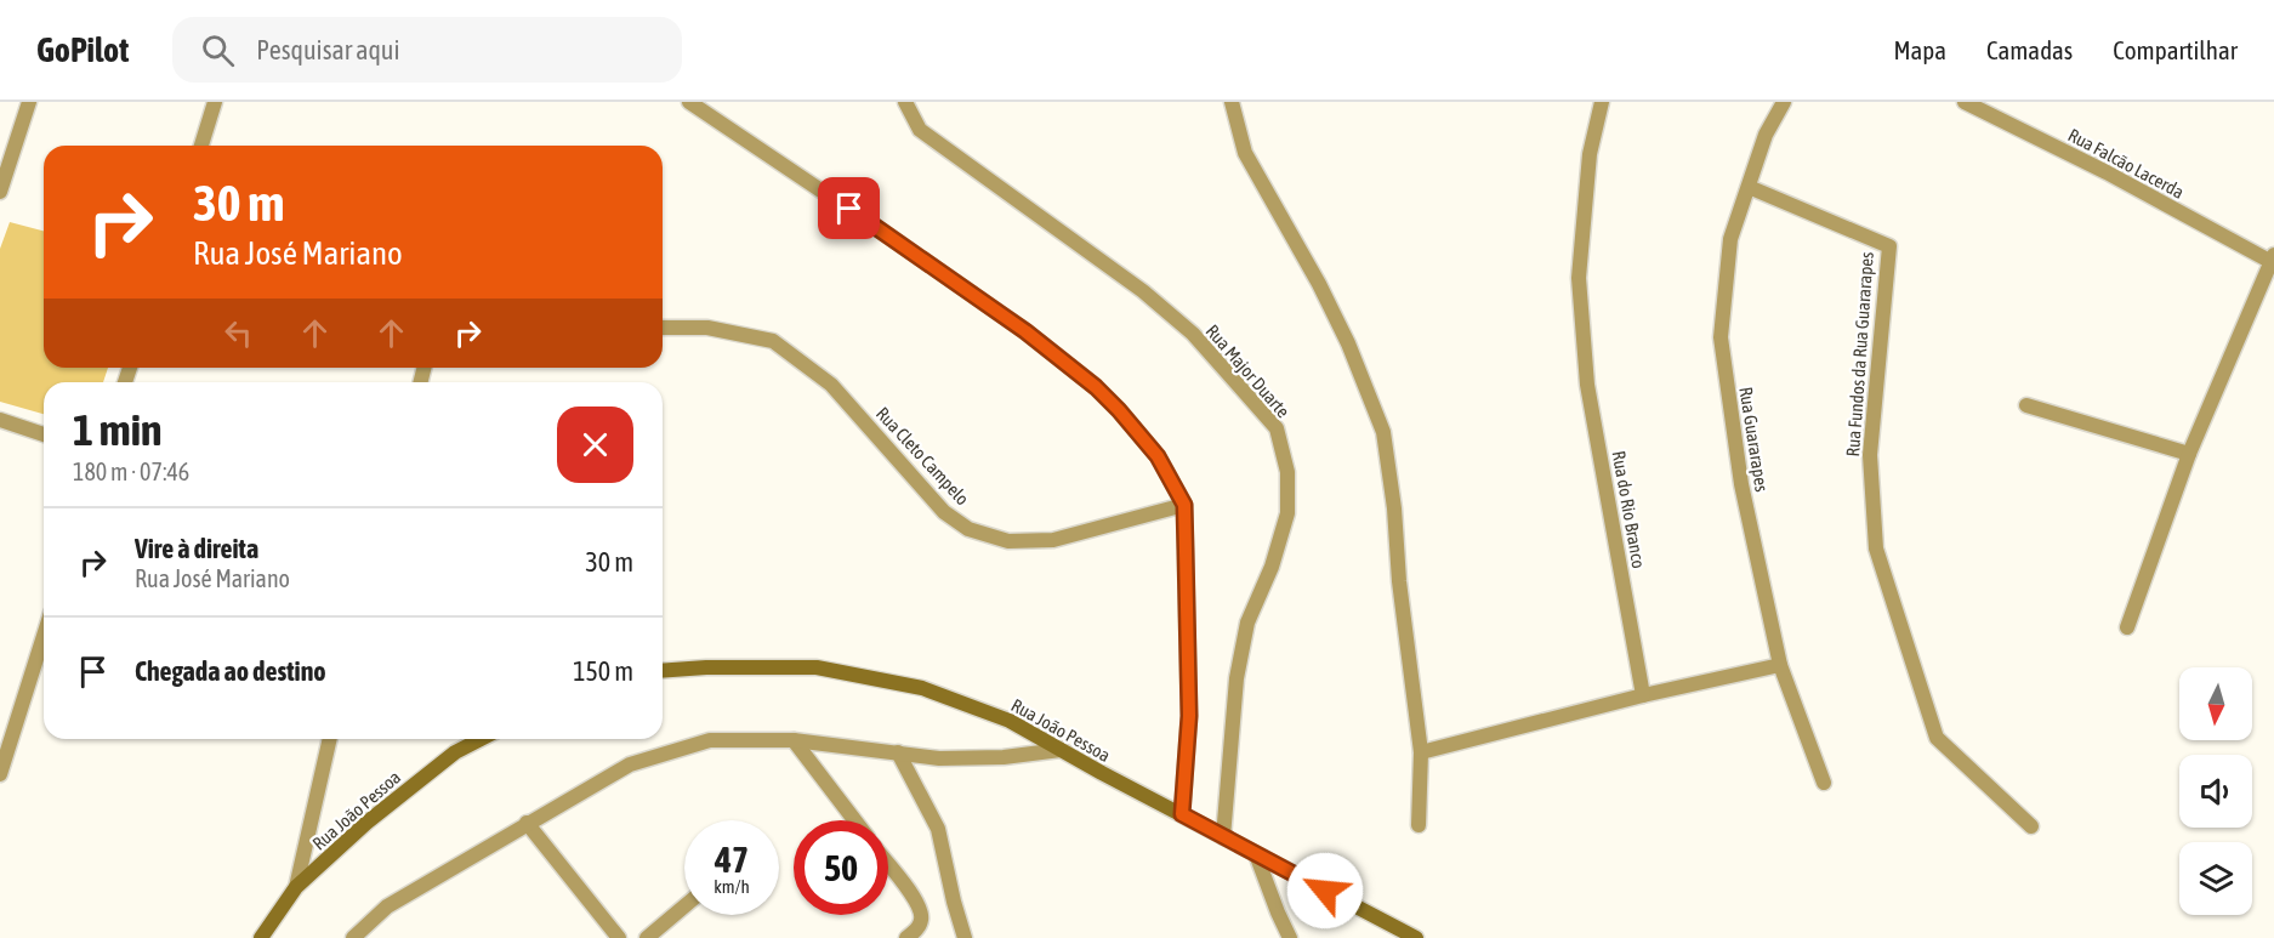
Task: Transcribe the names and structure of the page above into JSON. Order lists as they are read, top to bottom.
{
  "streets": {
    "main road": ["Rua João Pessoa"],
    "street": [
      "Rua Falcão Lacerda",
      "Rua Fundos da Rua Guararapes",
      "Rua Major Duarte",
      "Rua Guararapes",
      "Rua Cleto Campelo",
      "Rua do Rio Branco"
    ]
  },
  "crossings": [
    ["Rua Fundos da Rua Guararapes", "Rua Guararapes"],
    ["Rua Major Duarte", "Rua João Pessoa"]
  ],
  "north": "bottom",
  "page": {
    "header": "GoPilot",
    "search": "Pesquisar aqui",
    "nav": ["Mapa", "Camadas", "Compartilhar"],
    "turn": ["30 m", "Rua José Mariano"],
    "heading": ["1 min", "180 m · 07:46"],
    "list": [
      {
        "name": "Vire à direita",
        "note": "Rua José Mariano",
        "value": "30 m"
      },
      {
        "name": "Chegada ao destino",
        "value": "150 m"
      }
    ],
    "speed": "47 km/h",
    "limit": "50"
  }
}
